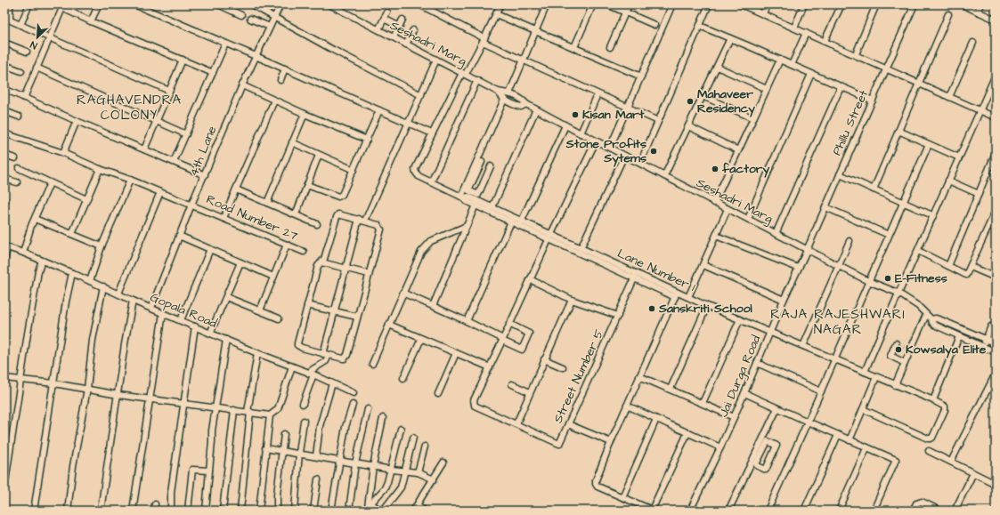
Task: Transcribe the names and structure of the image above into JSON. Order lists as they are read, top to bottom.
{
  "streets": {
    "street": [
      "Seshadri Marg",
      "Phillu Street",
      "4th Lane",
      "Road Number 27",
      "Lane Number 1",
      "Gopala Road",
      "Street Number 5",
      "Jai Durga Road"
    ]
  },
  "crossings": [
    ["Seshadri Marg", "Phillu Street"],
    ["Seshadri Marg", "Jai Durga Road"],
    ["Phillu Street", "Jai Durga Road"],
    ["4th Lane", "Road Number 27"],
    ["4th Lane", "Gopala Road"],
    ["Lane Number 1", "Street Number 5"],
    ["Lane Number 1", "Jai Durga Road"]
  ],
  "districts": ["RAGHAVENDRA COLONY", "RAJA RAJESHWARI NAGAR"],
  "places": [
    "Mahaveer Residency",
    "Kisan Mart",
    "Stone Profits Sytems",
    "factory",
    "E-Fitness",
    "Sanskriti School",
    "Kowsalya Elite"
  ],
  "north": "bottom left"
}
